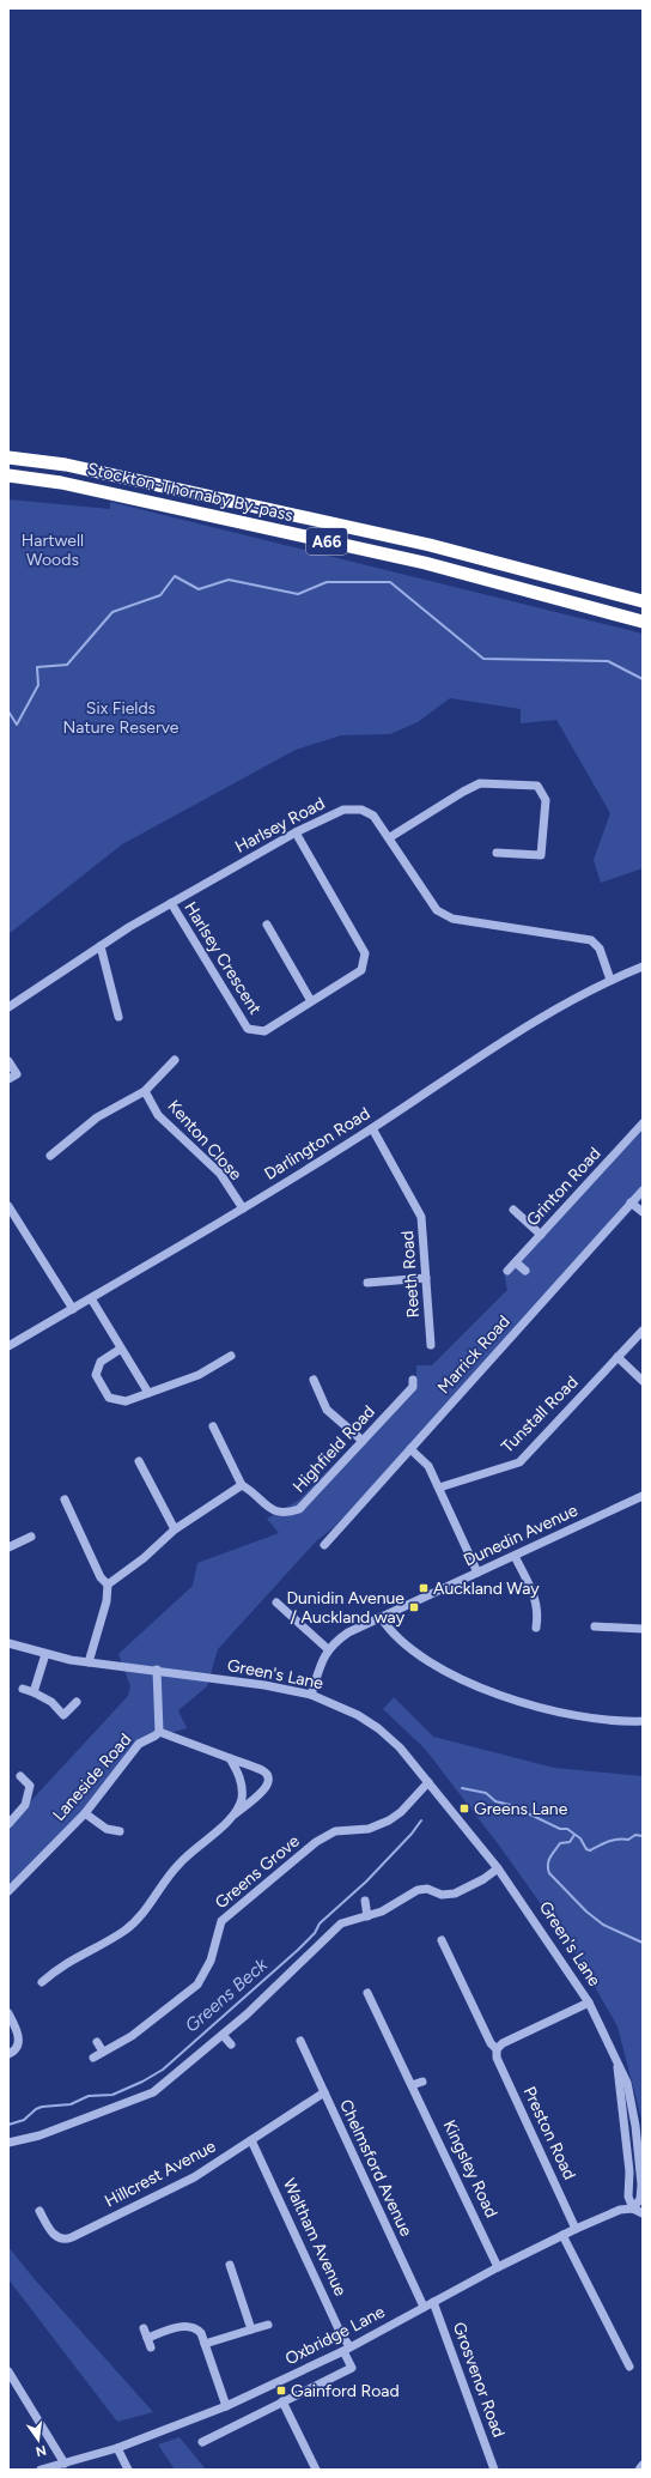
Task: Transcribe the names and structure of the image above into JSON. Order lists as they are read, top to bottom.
{
  "streets": {
    "highway": ["Stockton-Thornaby By-pass", "A66"],
    "street": [
      "Harlsey Road",
      "Harlsey Crescent",
      "Kenton Close",
      "Darlington Road",
      "Grinton Road",
      "Reeth Road",
      "Marrick Road",
      "Tunstall Road",
      "Highfield Road",
      "Dunedin Avenue",
      "Green's Lane",
      "Laneside Road",
      "Greens Grove",
      "Preston Road",
      "Chelmsford Avenue",
      "Kingsley Road",
      "Hillcrest Avenue",
      "Waltham Avenue",
      "Oxbridge Lane",
      "Grosvenor Road"
    ]
  },
  "crossings": [
    ["Harlsey Road", "Harlsey Crescent"],
    ["Harlsey Road", "Darlington Road"],
    ["Kenton Close", "Darlington Road"],
    ["Darlington Road", "Reeth Road"],
    ["Dunedin Avenue", "Green's Lane"],
    ["Green's Lane", "Greens Grove"],
    ["Green's Lane", "Oxbridge Lane"],
    ["Preston Road", "Oxbridge Lane"],
    ["Chelmsford Avenue", "Hillcrest Avenue"],
    ["Chelmsford Avenue", "Oxbridge Lane"],
    ["Kingsley Road", "Oxbridge Lane"],
    ["Hillcrest Avenue", "Waltham Avenue"],
    ["Waltham Avenue", "Oxbridge Lane"],
    ["Oxbridge Lane", "Grosvenor Road"]
  ],
  "water": ["Greens Beck"],
  "parks": ["Hartwell Woods", "Six Fields Nature Reserve"],
  "places": {
    "transit": [
      "Auckland Way",
      "Dunidin Avenue / Auckland way",
      "Greens Lane",
      "Gainford Road"
    ]
  },
  "north": "bottom"
}
